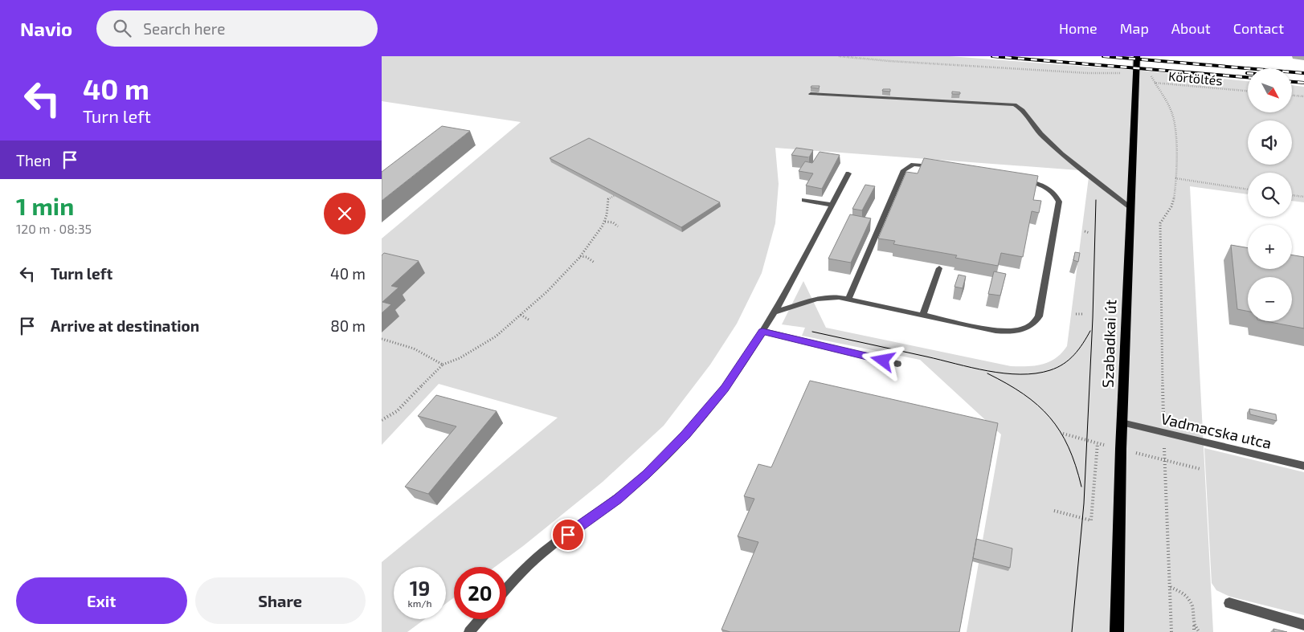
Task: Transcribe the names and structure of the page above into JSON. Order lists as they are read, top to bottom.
{
  "streets": {
    "main road": ["Szabadkai út"],
    "street": ["Vadmacska utca"],
    "path": ["Körtöltés"]
  },
  "crossings": [
    ["Körtöltés", "Szabadkai út"],
    ["Szabadkai út", "Vadmacska utca"]
  ],
  "north": "bottom right",
  "page": {
    "header": "Navio",
    "search": "Search here",
    "nav": [
      "Home",
      "Map",
      "About",
      "Contact"
    ],
    "turn": ["40 m", "Turn left"],
    "map_buttons": ["+", "−"],
    "then": "Then",
    "heading": ["1 min", "120 m · 08:35"],
    "list": [
      {
        "name": "Turn left",
        "value": "40 m"
      },
      {
        "name": "Arrive at destination",
        "value": "80 m"
      }
    ],
    "speed": "19 km/h",
    "limit": "20",
    "buttons": ["Exit", "Share"]
  }
}
